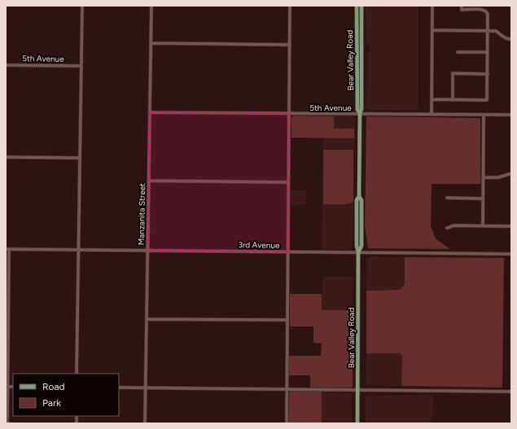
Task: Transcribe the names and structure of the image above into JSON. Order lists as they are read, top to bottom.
{
  "streets": {
    "main road": ["Bear Valley Road"],
    "street": ["5th Avenue", "Manzanita Street", "3rd Avenue"]
  },
  "crossings": [
    ["5th Avenue", "Bear Valley Road"],
    ["5th Avenue", "Manzanita Street"],
    ["Bear Valley Road", "3rd Avenue"],
    ["Manzanita Street", "3rd Avenue"]
  ],
  "legend": ["Road", "Park"]
}
